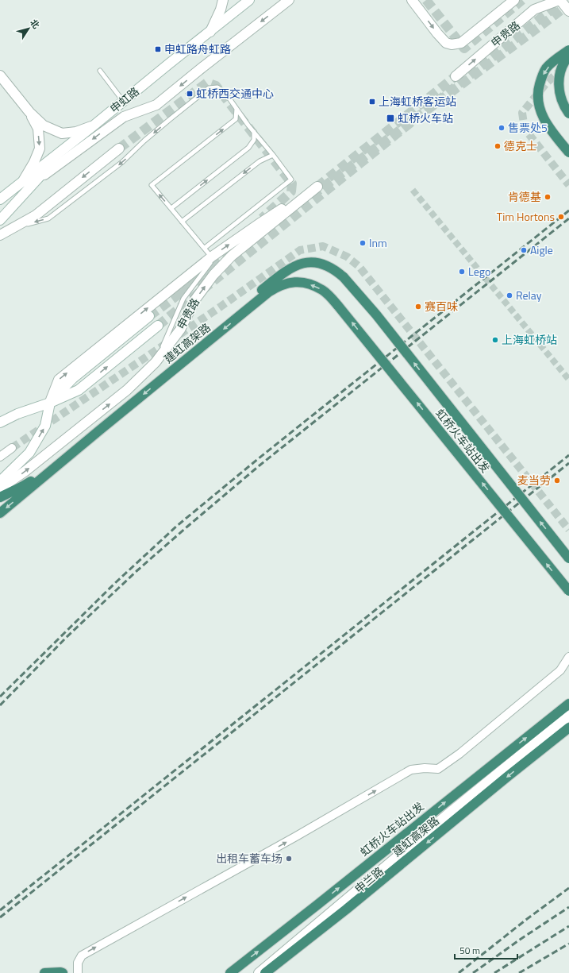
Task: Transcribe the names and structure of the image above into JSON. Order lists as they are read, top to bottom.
{
  "streets": {
    "highway": ["建虹高架路", "虹桥火车站出发"],
    "street": ["申贵路", "申虹路", "申兰路"]
  },
  "crossings": [
    ["建虹高架路", "虹桥火车站出发"]
  ],
  "one_way": ["建虹高架路"],
  "places": {
    "transit": [
      "申虹路舟虹路",
      "虹桥西交通中心",
      "上海虹桥客运站",
      "虹桥火车站"
    ],
    "other": [
      "售票处5",
      "德克士",
      "肯德基",
      "Tim Hortons",
      "Inm",
      "Aigle",
      "Lego",
      "Relay",
      "赛百味",
      "上海虹桥站",
      "麦当劳",
      "出租车蓄车场"
    ]
  },
  "scale_bar": "50 m",
  "north": "top right"
}
